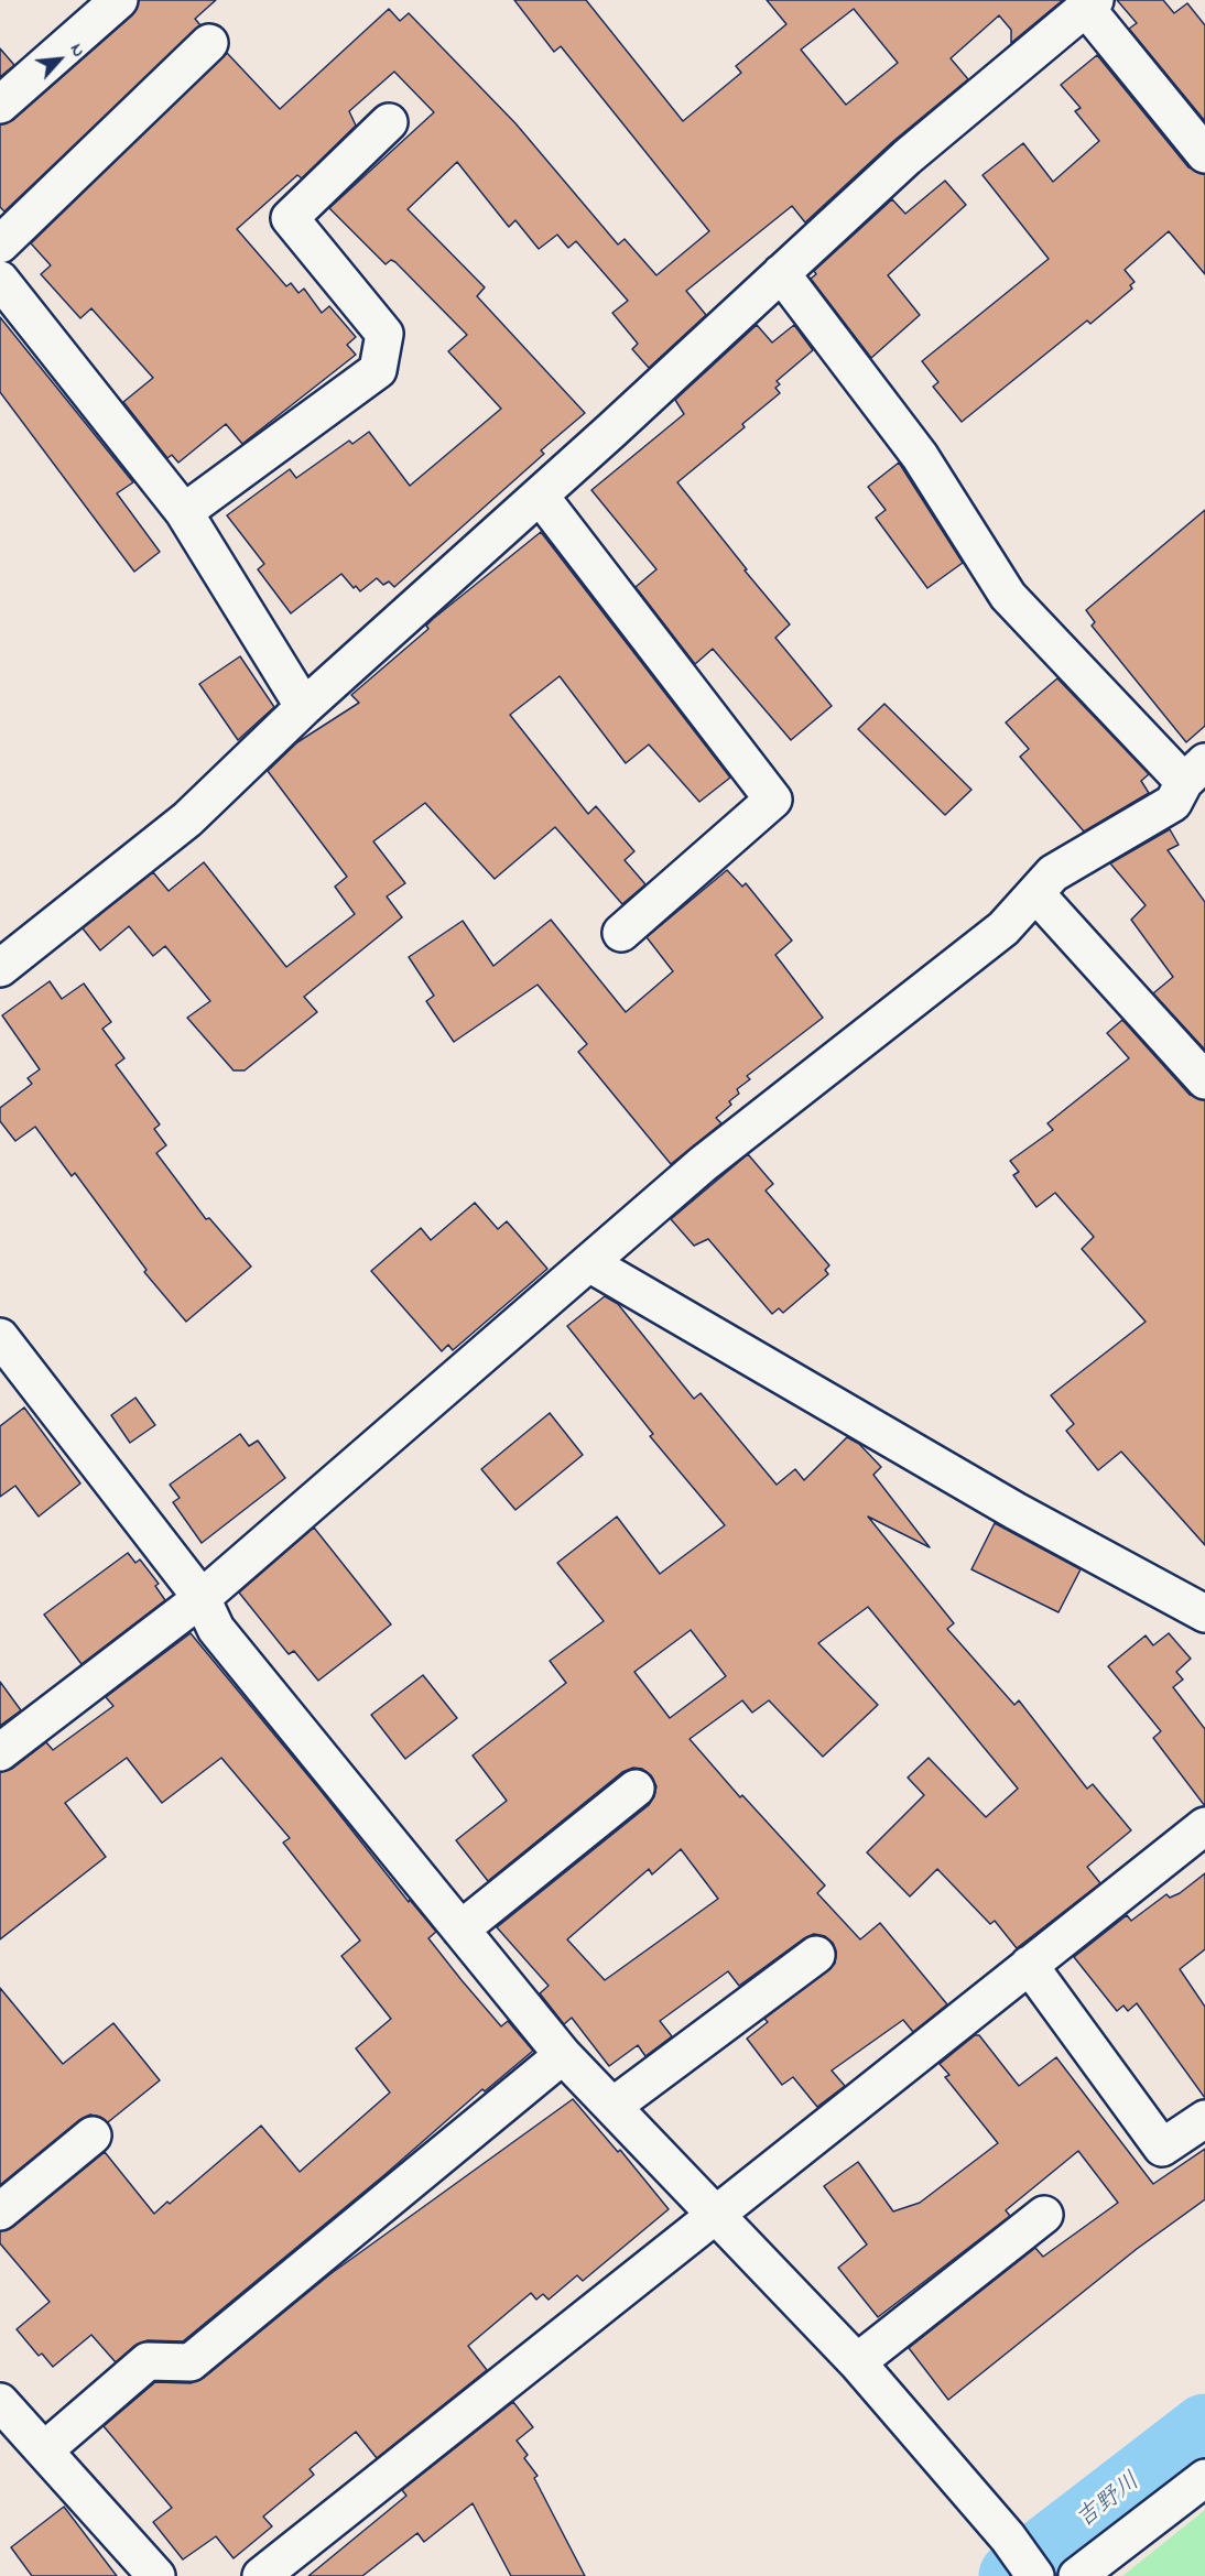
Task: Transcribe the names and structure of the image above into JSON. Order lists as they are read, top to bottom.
{
  "water": ["吉野川"],
  "north": "top right"
}
